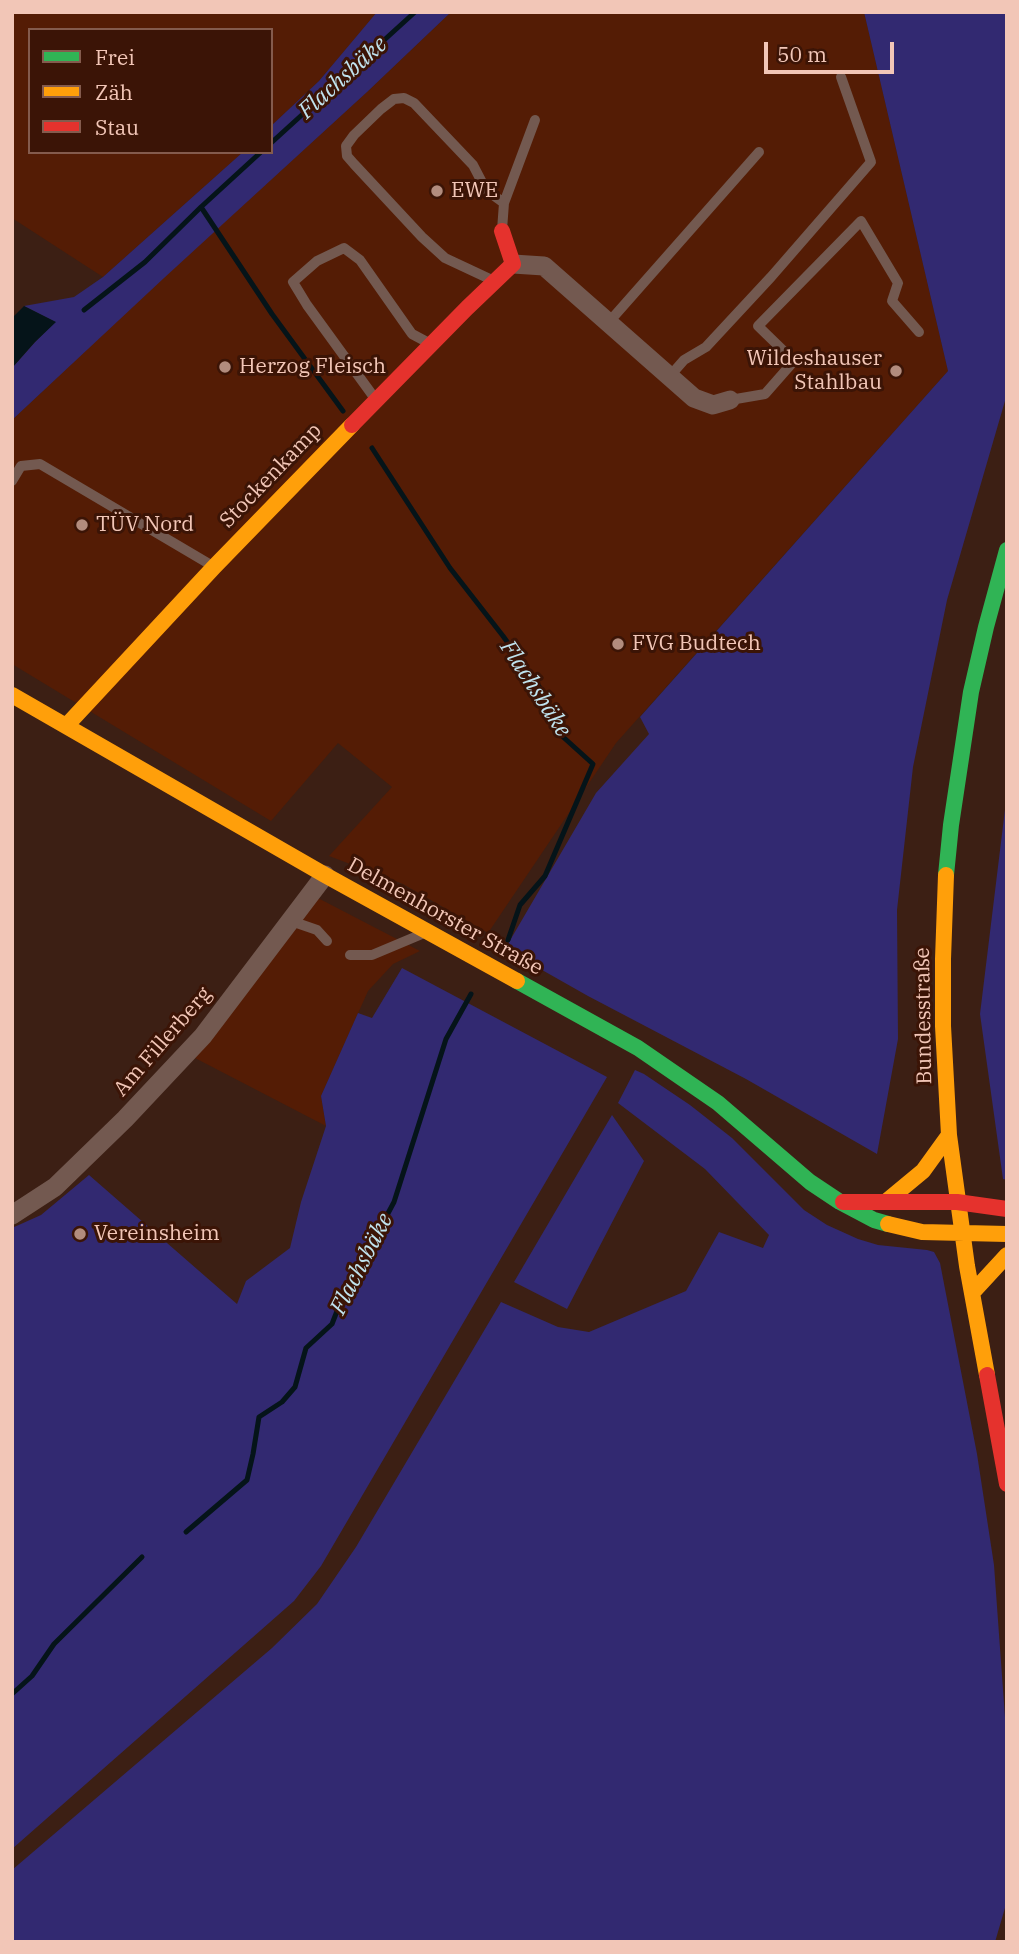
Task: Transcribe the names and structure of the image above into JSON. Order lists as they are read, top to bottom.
{
  "streets": {
    "main road": ["Stockenkamp", "Delmenhorster Straße", "Bundesstraße"],
    "street": ["Am Fillerberg"]
  },
  "crossings": [
    ["Stockenkamp", "Delmenhorster Straße"],
    ["Delmenhorster Straße", "Bundesstraße"],
    ["Delmenhorster Straße", "Am Fillerberg"]
  ],
  "water": ["Flachsbäke"],
  "places": [
    "EWE",
    "Herzog Fleisch",
    "Wildeshauser Stahlbau",
    "TÜV Nord",
    "FVG Budtech",
    "Vereinsheim"
  ],
  "legend": ["Frei", "Zäh", "Stau"],
  "scale_bar": "50 m"
}
